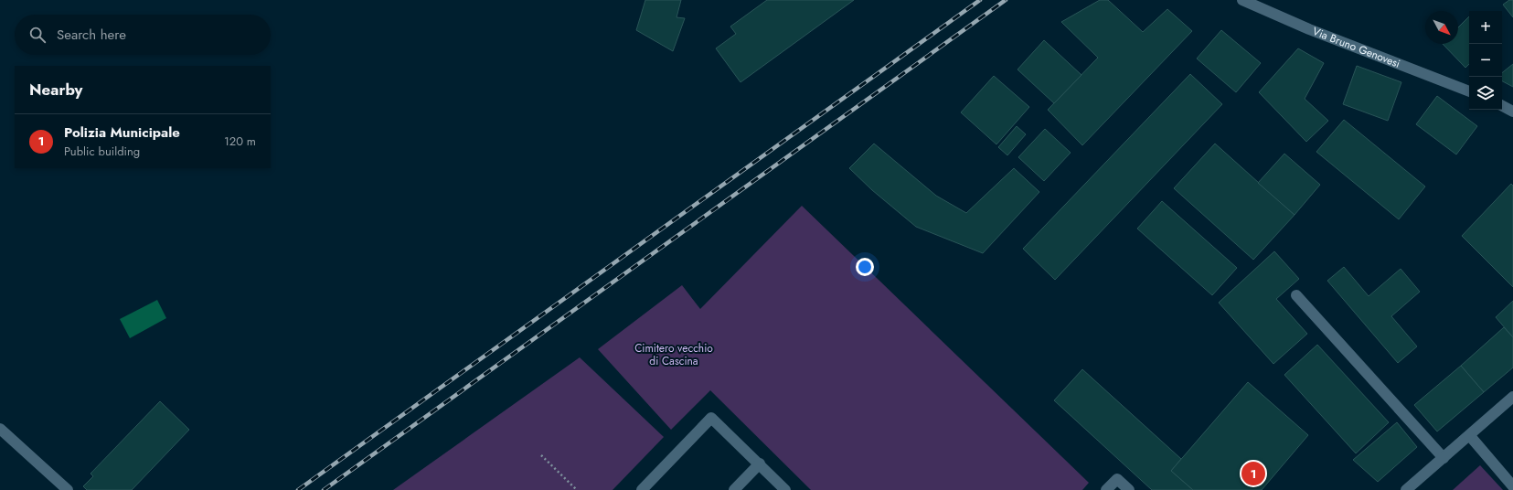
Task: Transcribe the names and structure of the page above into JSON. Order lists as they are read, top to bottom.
{
  "streets": {
    "street": ["Via Bruno Genovesi"]
  },
  "parks": ["Cimitero vecchio di Cascina"],
  "north": "bottom right",
  "page": {
    "map_buttons": ["+", "−"],
    "search": "Search here",
    "heading": "Nearby",
    "list": [
      {
        "mark": "1",
        "name": "Polizia Municipale",
        "note": "Public building",
        "value": "120 m"
      }
    ],
    "pins": "1"
  }
}
